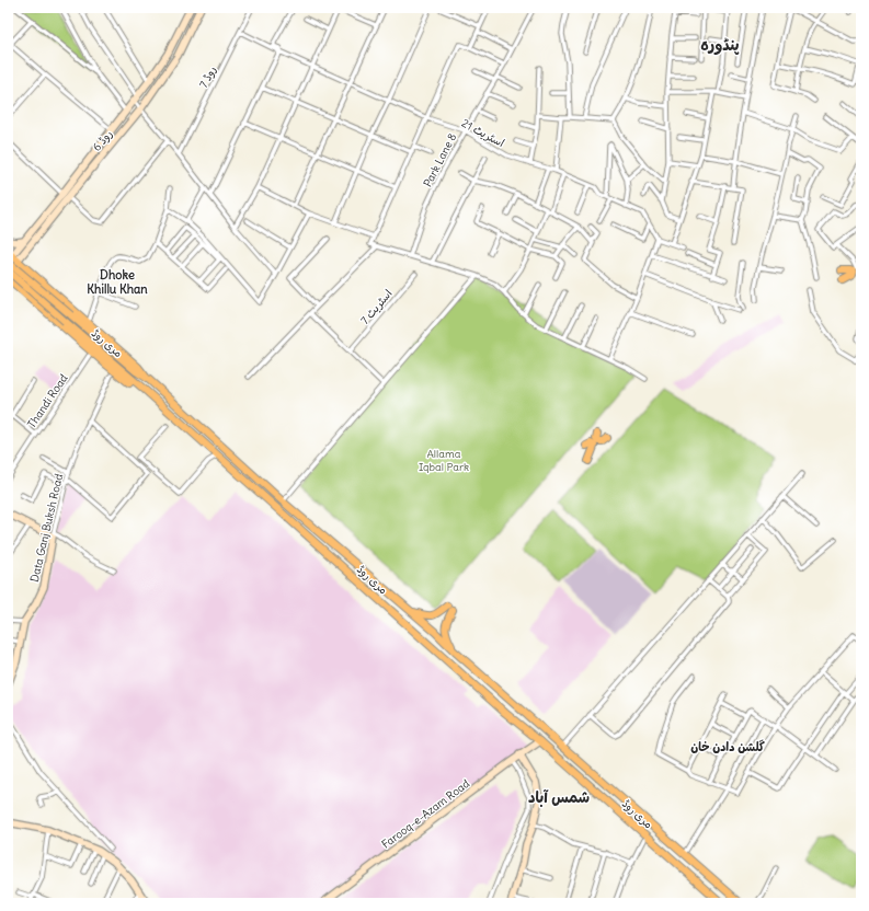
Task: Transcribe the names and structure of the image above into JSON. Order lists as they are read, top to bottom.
{
  "streets": {
    "main road": ["مری روڈ"],
    "street": [
      "روڈ 7",
      "اسٹریٹ 21",
      "روڈ 6",
      "Park Lane 8",
      "اسٹریٹ 7",
      "Thandi Road",
      "Data Ganj Buksh Road",
      "Farooq-e-Azam Road"
    ]
  },
  "crossings": [
    ["روڈ 7", "اسٹریٹ 21"],
    ["اسٹریٹ 21", "Park Lane 8"],
    ["روڈ 6", "مری روڈ"],
    ["مری روڈ", "Farooq-e-Azam Road"]
  ],
  "districts": [
    "پنڈورہ",
    "Dhoke Khillu Khan",
    "گلشن دادن خان",
    "شمس آباد"
  ],
  "parks": ["Allama Iqbal Park"]
}
